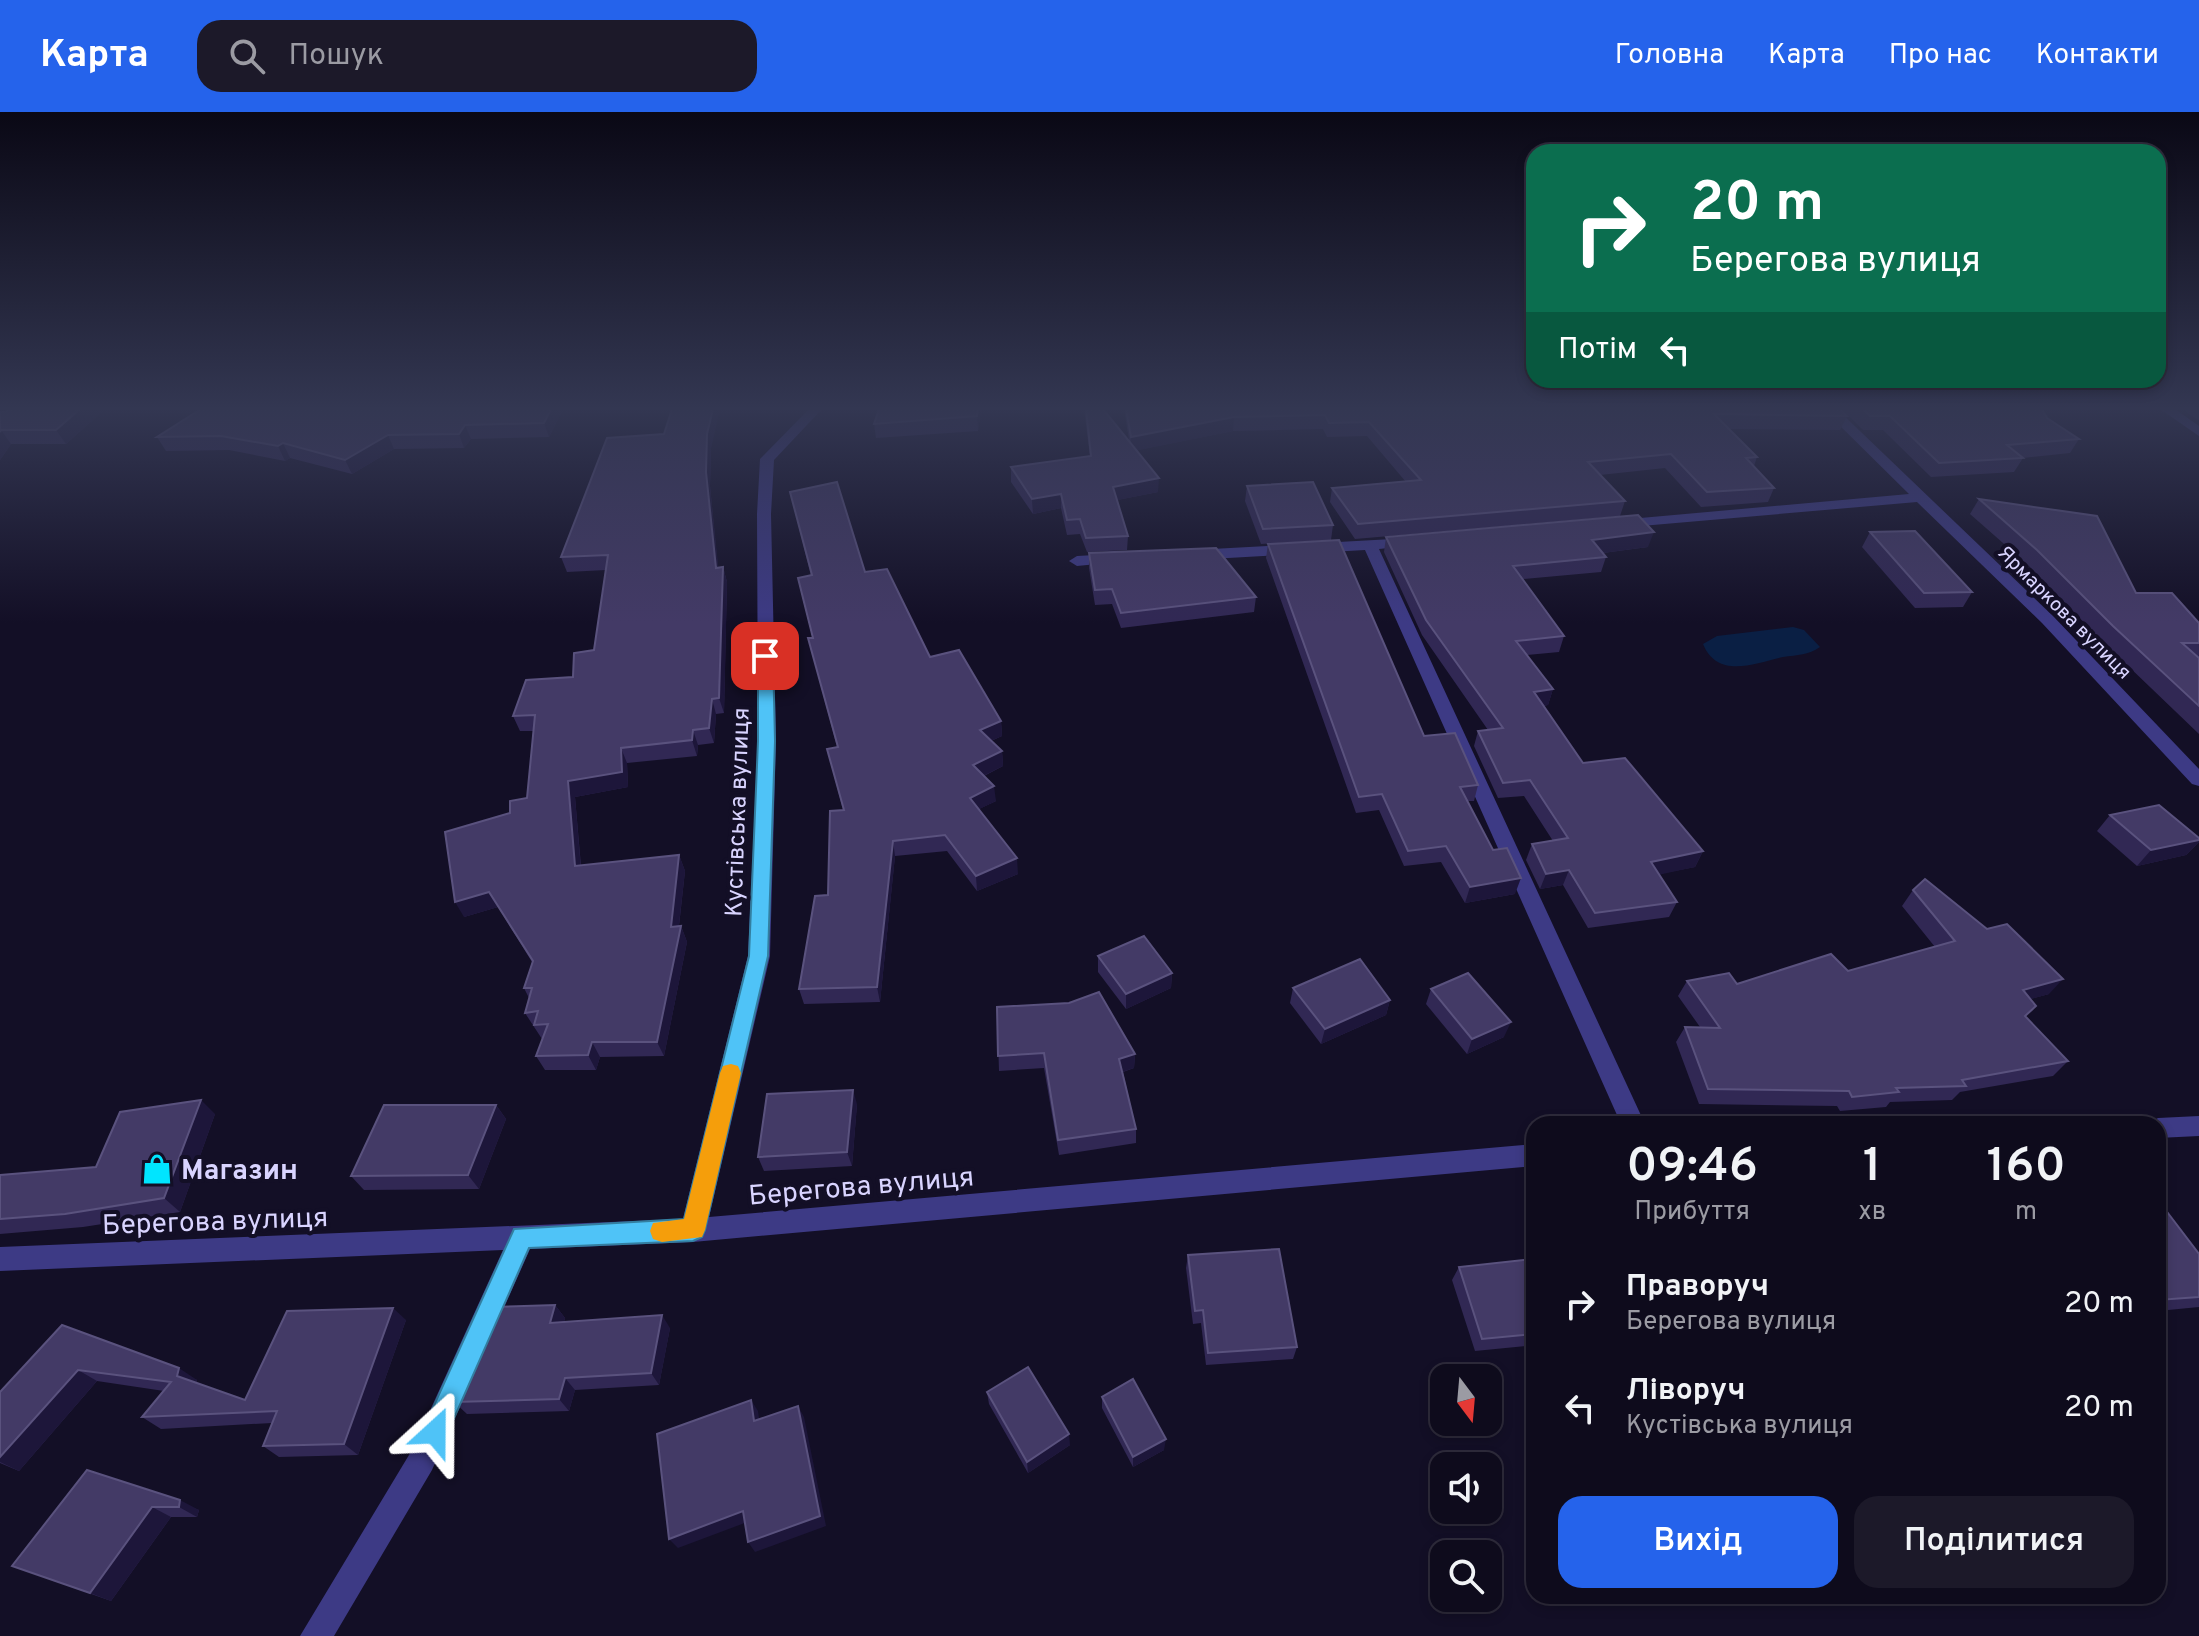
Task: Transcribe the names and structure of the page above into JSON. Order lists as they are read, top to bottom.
{
  "streets": {
    "street": ["Ярмаркова вулиця", "Кустівська вулиця", "Берегова вулиця"]
  },
  "crossings": [
    ["Кустівська вулиця", "Берегова вулиця"]
  ],
  "places": {
    "shop": ["Магазин"]
  },
  "north": "bottom",
  "page": {
    "header": "Карта",
    "search": "Пошук",
    "nav": [
      "Головна",
      "Карта",
      "Про нас",
      "Контакти"
    ],
    "turn": ["20 m", "Берегова вулиця"],
    "then": "Потім",
    "eta": [
      "09:46",
      "Прибуття",
      "1",
      "хв",
      "160",
      "m"
    ],
    "list": [
      {
        "name": "Праворуч",
        "note": "Берегова вулиця",
        "value": "20 m"
      },
      {
        "name": "Ліворуч",
        "note": "Кустівська вулиця",
        "value": "20 m"
      }
    ],
    "buttons": ["Вихід", "Поділитися"]
  }
}
